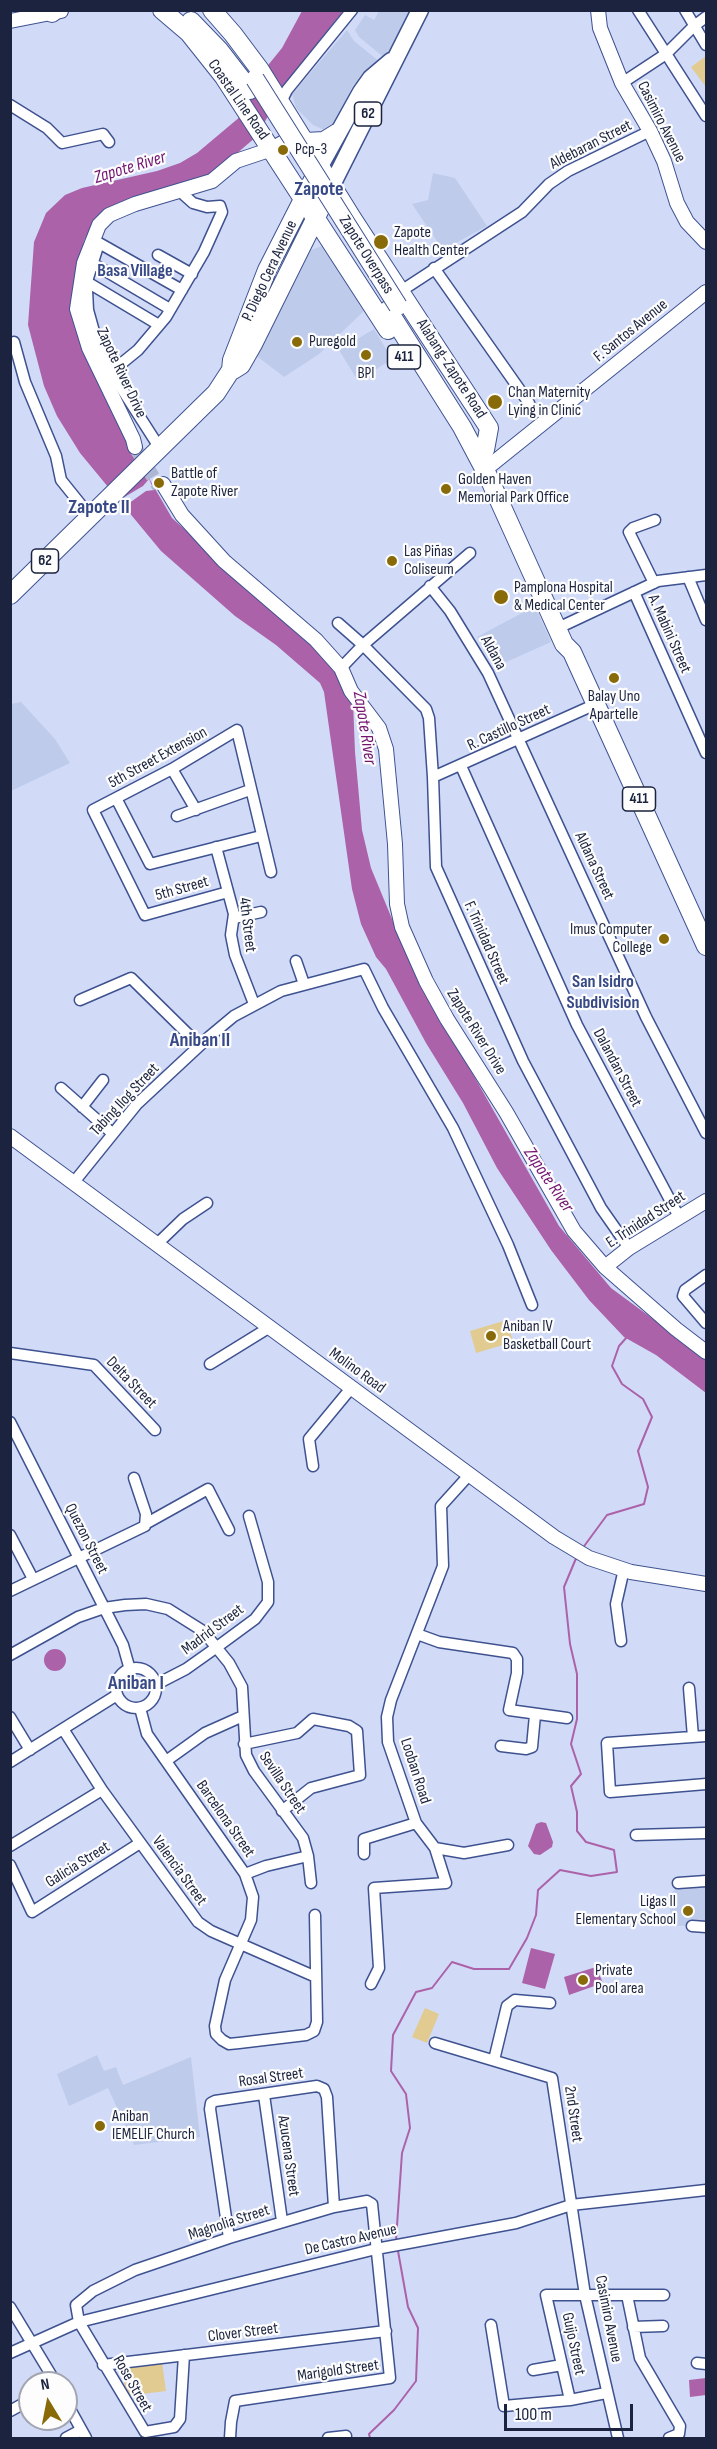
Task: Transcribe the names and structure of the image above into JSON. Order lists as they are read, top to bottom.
{
  "streets": {
    "highway": [
      "Coastal Line Road",
      "62",
      "Zapote Overpass",
      "P. Diego Cera Avenue",
      "411",
      "Alabang-Zapote Road"
    ],
    "main road": [
      "Casimiro Avenue",
      "F. Santos Avenue",
      "Zapote River Drive",
      "E. Trinidad Street",
      "Molino Road"
    ],
    "street": [
      "Aldebaran Street",
      "A. Mabini Street",
      "Aldana",
      "R. Castillo Street",
      "5th Street Extension",
      "Aldana Street",
      "5th Street",
      "4th Street",
      "F. Trinidad Street",
      "Dalandan Street",
      "Tabing Ilog Street",
      "Delta Street",
      "Quezon Street",
      "Madrid Street",
      "Looban Road",
      "Sevilla Street",
      "Barcelona Street",
      "Galicia Street",
      "Valencia Street",
      "Rosal Street",
      "2nd Street",
      "Azucena Street",
      "Magnolia Street",
      "De Castro Avenue",
      "Clover Street",
      "Guijo Street",
      "Marigold Street",
      "Rose Street"
    ]
  },
  "crossings": [
    ["Coastal Line Road", "P. Diego Cera Avenue"],
    ["Coastal Line Road", "Alabang-Zapote Road"],
    ["Coastal Line Road", "Zapote River Drive"],
    ["62", "P. Diego Cera Avenue"],
    ["Casimiro Avenue", "Aldebaran Street"],
    ["Casimiro Avenue", "2nd Street"],
    ["Casimiro Avenue", "De Castro Avenue"],
    ["Casimiro Avenue", "Guijo Street"],
    ["Aldebaran Street", "Alabang-Zapote Road"],
    ["Zapote Overpass", "Alabang-Zapote Road"],
    ["P. Diego Cera Avenue", "Alabang-Zapote Road"],
    ["P. Diego Cera Avenue", "Zapote River Drive"],
    ["F. Santos Avenue", "Alabang-Zapote Road"],
    ["Alabang-Zapote Road", "Zapote River Drive"],
    ["Alabang-Zapote Road", "R. Castillo Street"],
    ["Zapote River Drive", "E. Trinidad Street"],
    ["Aldana", "R. Castillo Street"],
    ["Aldana", "Aldana Street"],
    ["R. Castillo Street", "Aldana Street"],
    ["R. Castillo Street", "F. Trinidad Street"],
    ["R. Castillo Street", "Dalandan Street"],
    ["5th Street Extension", "5th Street"],
    ["5th Street", "4th Street"],
    ["4th Street", "Tabing Ilog Street"],
    ["F. Trinidad Street", "E. Trinidad Street"],
    ["Dalandan Street", "E. Trinidad Street"],
    ["Tabing Ilog Street", "Molino Road"],
    ["Molino Road", "Looban Road"],
    ["Quezon Street", "Madrid Street"],
    ["Quezon Street", "Sevilla Street"],
    ["Quezon Street", "Barcelona Street"],
    ["Madrid Street", "Sevilla Street"],
    ["Madrid Street", "Barcelona Street"],
    ["Barcelona Street", "Valencia Street"],
    ["Galicia Street", "Valencia Street"],
    ["Rosal Street", "Azucena Street"],
    ["Rosal Street", "Magnolia Street"],
    ["2nd Street", "De Castro Avenue"],
    ["Azucena Street", "Magnolia Street"],
    ["Magnolia Street", "De Castro Avenue"],
    ["Magnolia Street", "Marigold Street"],
    ["Magnolia Street", "Rose Street"],
    ["De Castro Avenue", "Marigold Street"],
    ["De Castro Avenue", "Rose Street"],
    ["Clover Street", "Marigold Street"],
    ["Clover Street", "Rose Street"]
  ],
  "districts": [
    "Zapote",
    "Basa Village",
    "Zapote II",
    "San Isidro Subdivision",
    "Aniban II",
    "Aniban I"
  ],
  "water": ["Zapote River"],
  "places": [
    "Pcp-3",
    "Zapote Health Center",
    "Puregold",
    "BPI",
    "Chan Maternity Lying in Clinic",
    "Battle of Zapote River",
    "Golden Haven Memorial Park Office",
    "Las Piñas Coliseum",
    "Pamplona Hospital & Medical Center",
    "Balay Uno Apartelle",
    "Imus Computer College",
    "Aniban IV Basketball Court",
    "Ligas II Elementary School",
    "Private Pool area",
    "Aniban IEMELIF Church"
  ],
  "scale_bar": "100 m",
  "north": "top"
}
